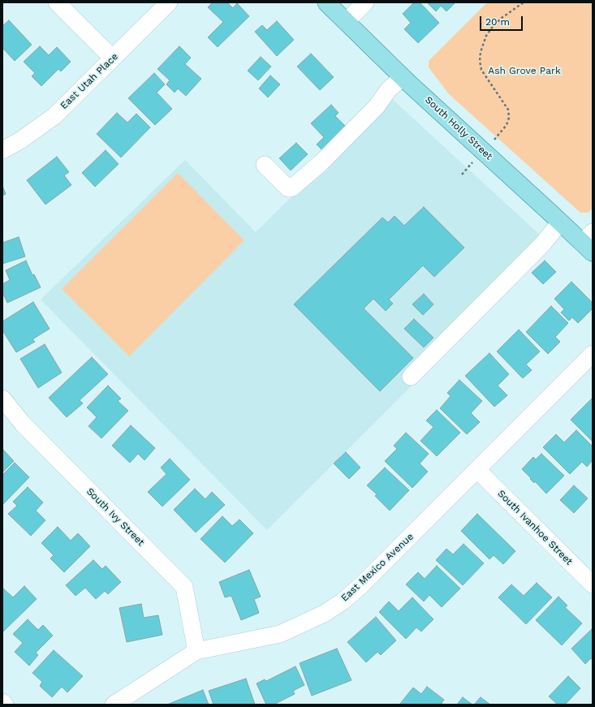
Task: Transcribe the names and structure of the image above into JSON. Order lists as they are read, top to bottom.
{
  "streets": {
    "main road": ["South Holly Street"],
    "street": [
      "East Utah Place",
      "South Ivy Street",
      "South Ivanhoe Street",
      "East Mexico Avenue"
    ]
  },
  "crossings": [
    ["South Ivy Street", "East Mexico Avenue"],
    ["South Ivanhoe Street", "East Mexico Avenue"]
  ],
  "parks": ["Ash Grove Park"],
  "scale_bar": "20 m"
}
